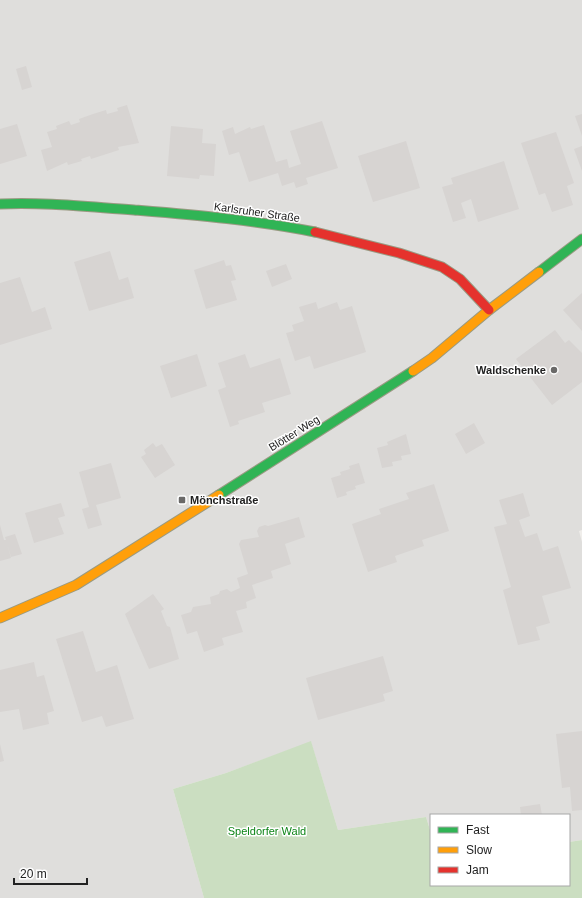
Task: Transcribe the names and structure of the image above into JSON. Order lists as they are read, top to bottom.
{
  "streets": {
    "street": ["Karlsruher Straße", "Blötter Weg"]
  },
  "crossings": [
    ["Karlsruher Straße", "Blötter Weg"]
  ],
  "parks": ["Speldorfer Wald"],
  "places": {
    "other": ["Waldschenke"],
    "transit": ["Mönchstraße"]
  },
  "legend": ["Fast", "Slow", "Jam"],
  "scale_bar": "20 m"
}
